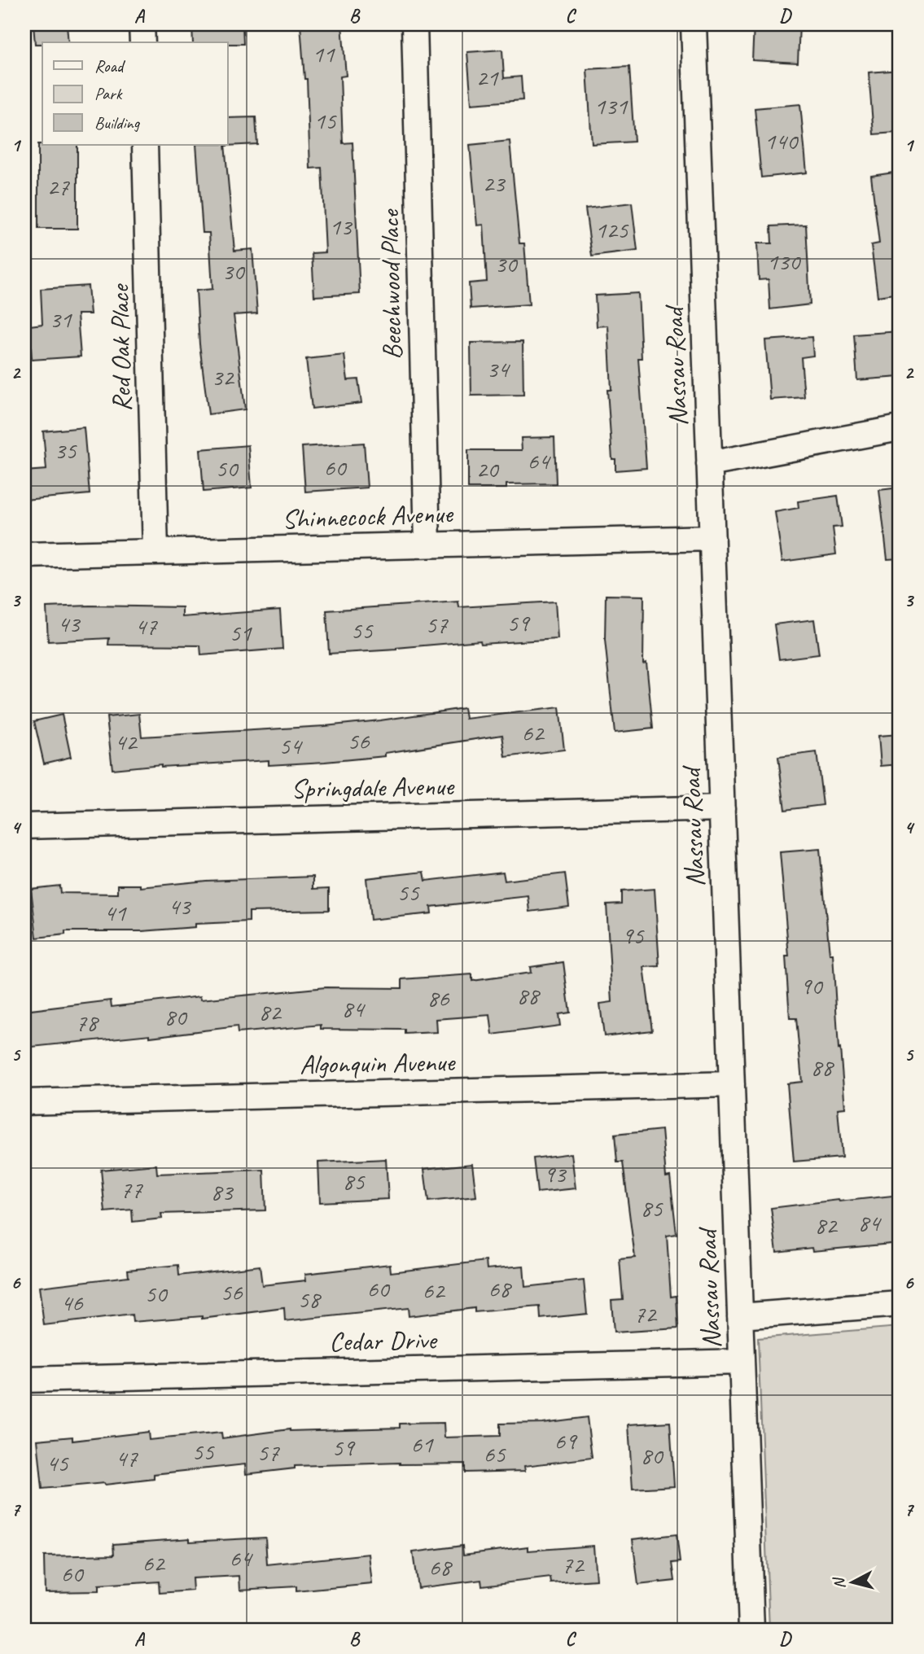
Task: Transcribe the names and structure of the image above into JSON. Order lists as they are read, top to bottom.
{
  "streets": {
    "street": [
      "Beechwood Place",
      "Red Oak Place",
      "Nassau Road",
      "Shinnecock Avenue",
      "Springdale Avenue",
      "Algonquin Avenue",
      "Cedar Drive"
    ]
  },
  "crossings": [
    ["Beechwood Place", "Shinnecock Avenue"],
    ["Red Oak Place", "Shinnecock Avenue"],
    ["Nassau Road", "Shinnecock Avenue"],
    ["Nassau Road", "Springdale Avenue"],
    ["Nassau Road", "Algonquin Avenue"],
    ["Nassau Road", "Cedar Drive"]
  ],
  "house_numbers": [
    "11",
    "21",
    "131",
    "15",
    "140",
    "23",
    "27",
    "13",
    "125",
    "130",
    "30",
    "30",
    "31",
    "34",
    "32",
    "35",
    "64",
    "60",
    "50",
    "20",
    "59",
    "43",
    "57",
    "47",
    "55",
    "51",
    "62",
    "56",
    "42",
    "54",
    "55",
    "43",
    "41",
    "95",
    "90",
    "88",
    "86",
    "84",
    "82",
    "80",
    "78",
    "88",
    "93",
    "85",
    "77",
    "83",
    "85",
    "84",
    "82",
    "60",
    "68",
    "62",
    "56",
    "50",
    "58",
    "46",
    "72",
    "69",
    "61",
    "59",
    "55",
    "57",
    "65",
    "80",
    "47",
    "45",
    "64",
    "62",
    "72",
    "68",
    "60"
  ],
  "legend": ["Road", "Park", "Building"],
  "north": "left",
  "grid": {
    "columns": [
      "A",
      "B",
      "C",
      "D"
    ],
    "rows": [
      "1",
      "2",
      "3",
      "4",
      "5",
      "6",
      "7"
    ]
  }
}
